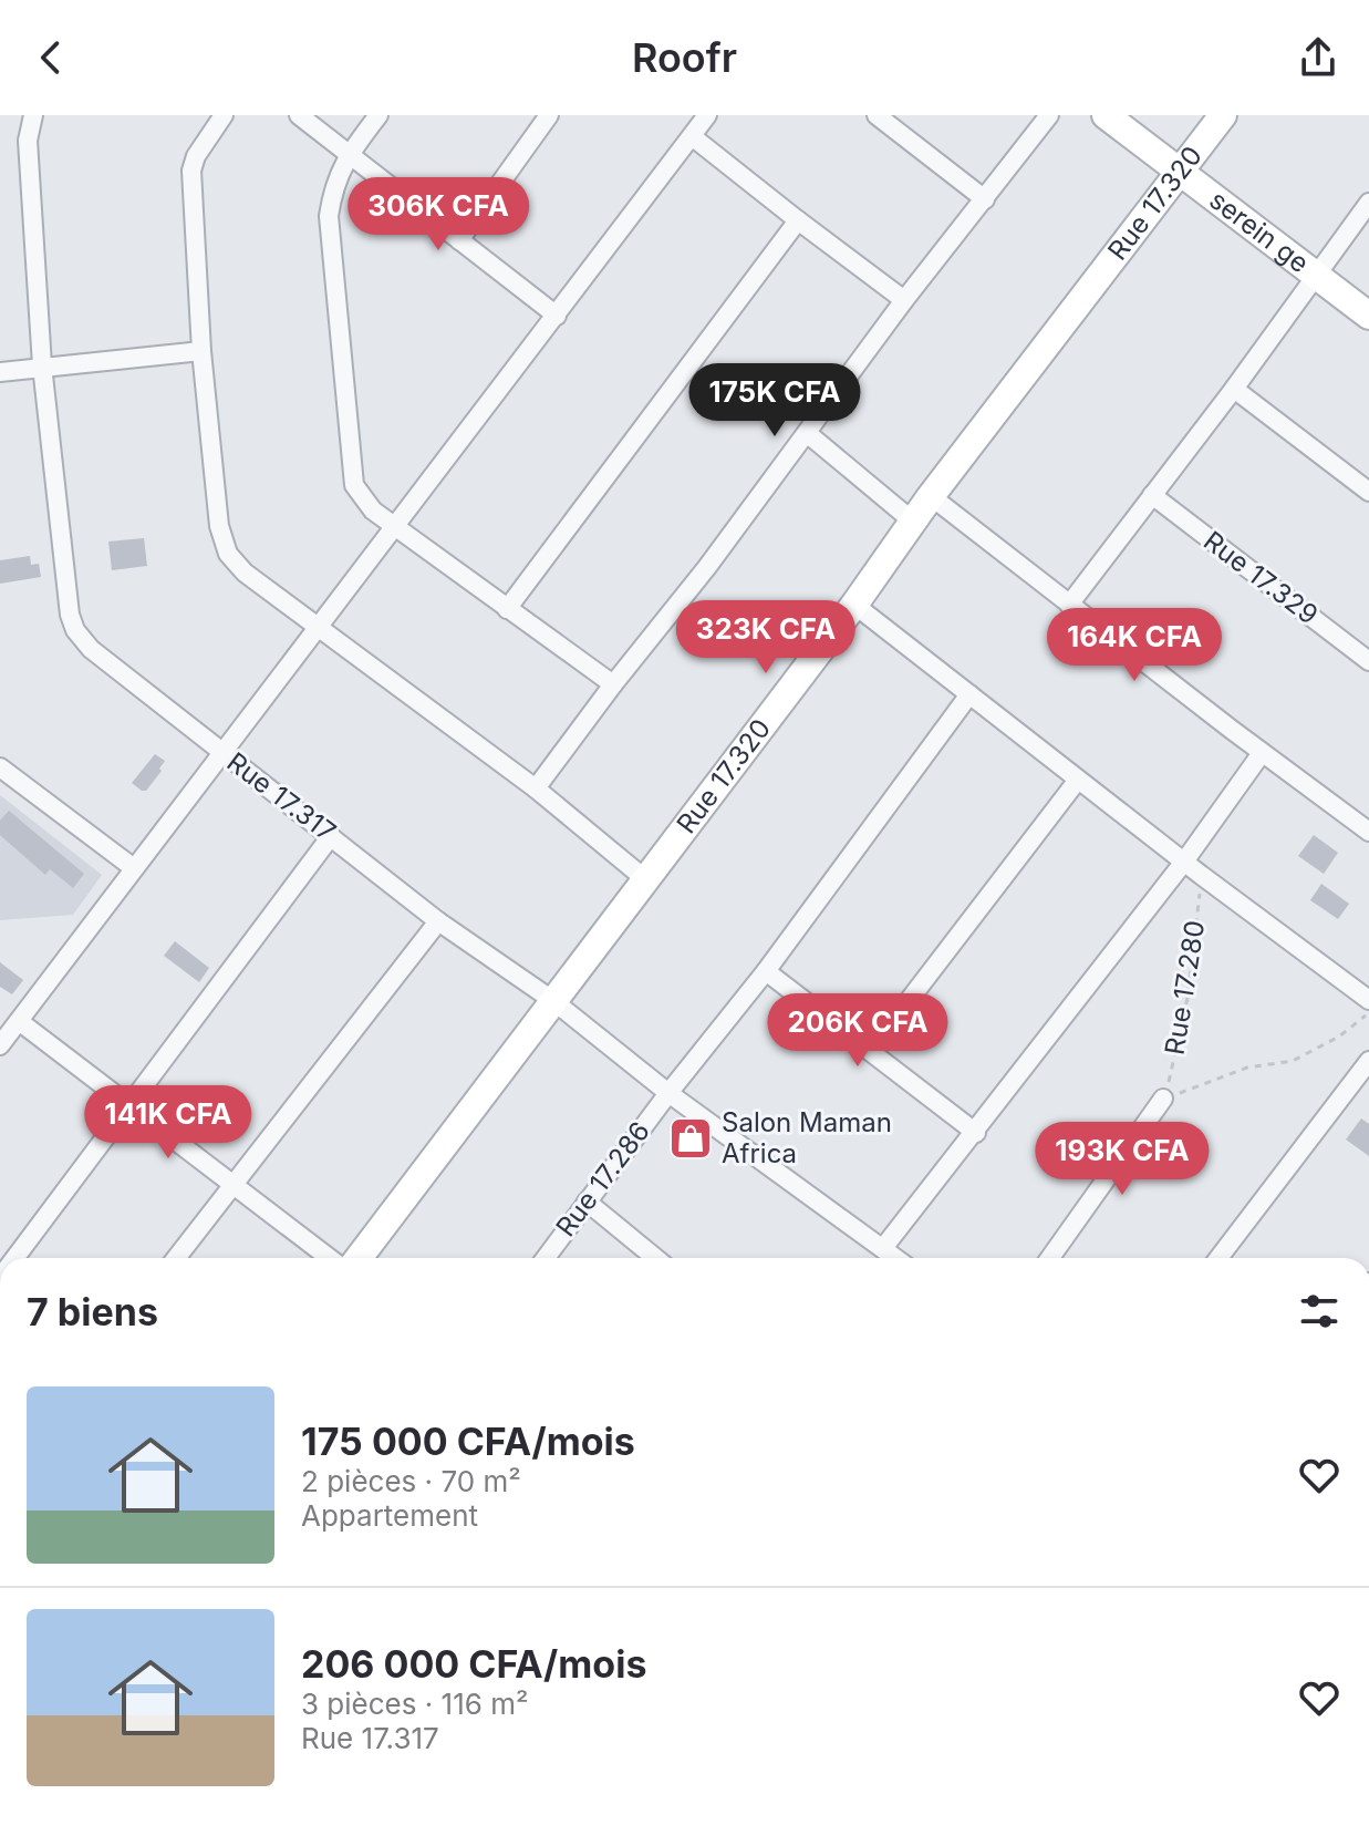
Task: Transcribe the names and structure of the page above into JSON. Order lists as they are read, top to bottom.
{
  "streets": {
    "street": [
      "Rue 17.320",
      "serein ge",
      "Rue 17.329",
      "Rue 17.317",
      "Rue 17.286"
    ],
    "path": ["Rue 17.280"]
  },
  "crossings": [
    ["Rue 17.320", "serein ge"],
    ["Rue 17.320", "Rue 17.317"],
    ["Rue 17.317", "Rue 17.286"]
  ],
  "places": {
    "shop": ["Salon Maman Africa"]
  },
  "page": {
    "header": "Roofr",
    "price": [
      "306K CFA",
      "175K CFA",
      "323K CFA",
      "164K CFA",
      "206K CFA",
      "141K CFA",
      "193K CFA"
    ],
    "heading": "7 biens",
    "list": [
      {
        "name": "175 000 CFA/mois",
        "note": "2 pièces · 70 m² · Appartement"
      },
      {
        "name": "206 000 CFA/mois",
        "note": "3 pièces · 116 m² · Rue 17.317"
      }
    ]
  }
}
